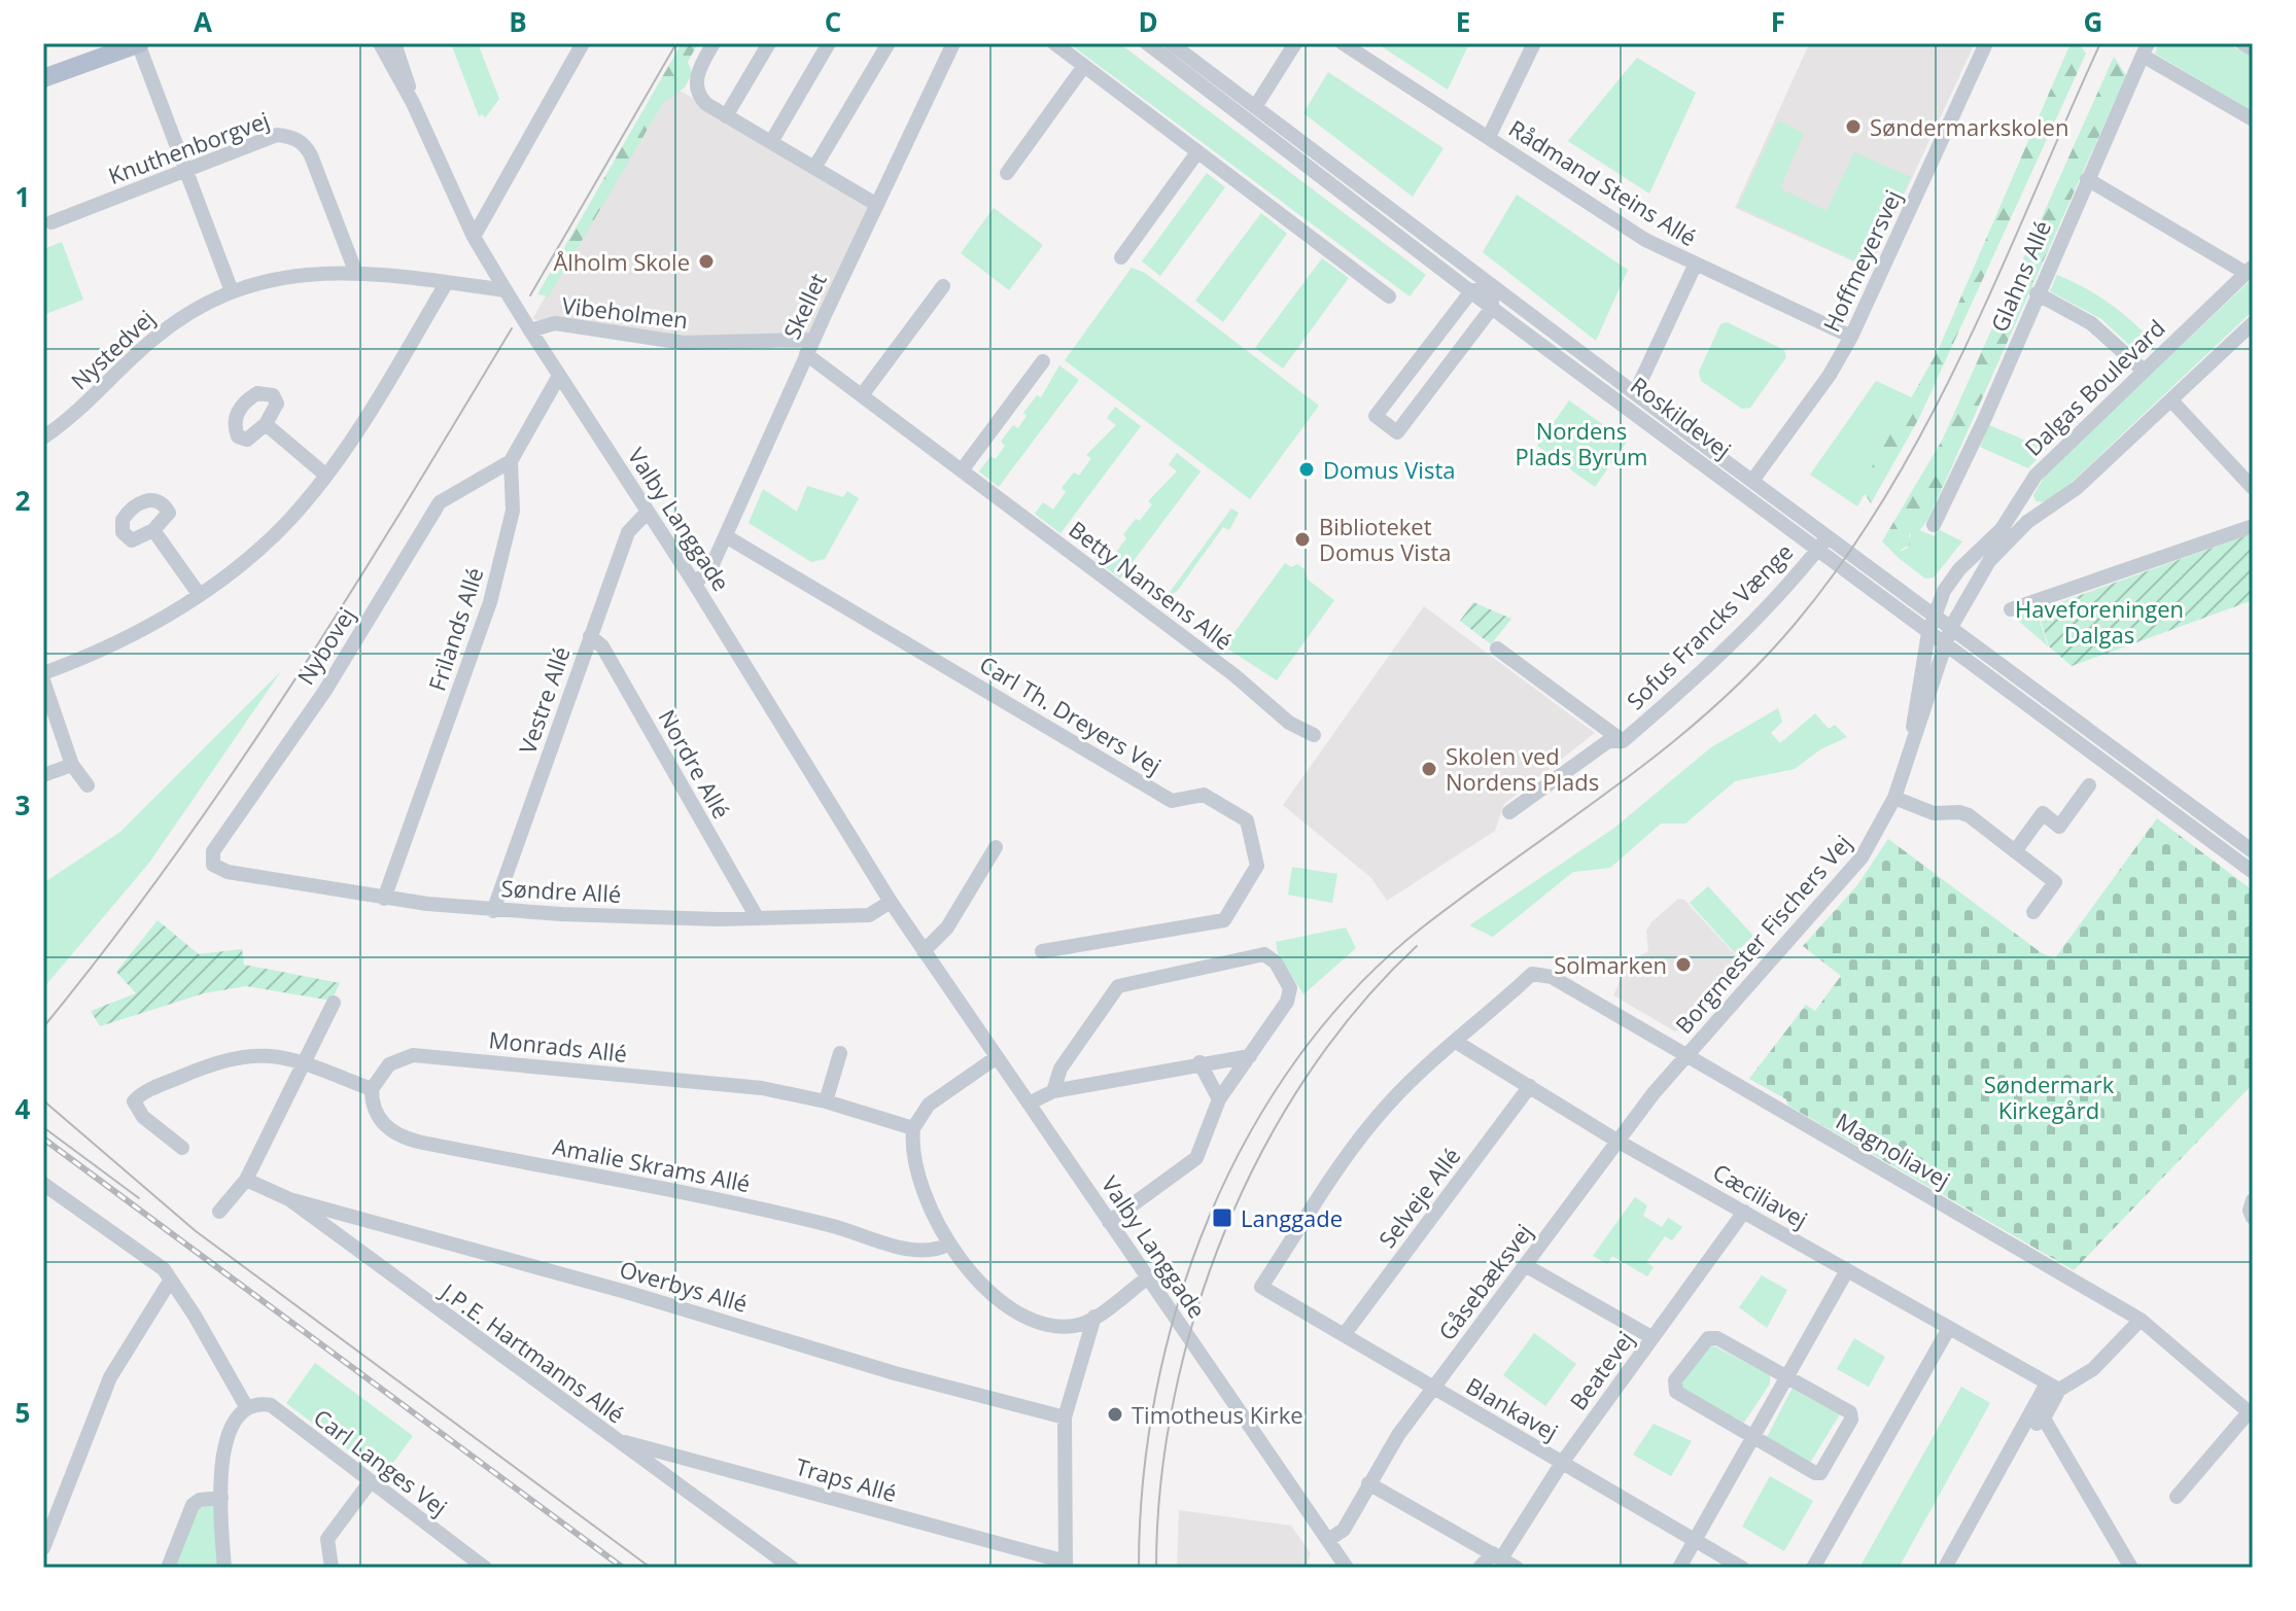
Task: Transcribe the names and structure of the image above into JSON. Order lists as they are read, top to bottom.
{
  "streets": {
    "street": [
      "Knuthenborgvej",
      "Rådmand Steins Allé",
      "Hoffmeyersvej",
      "Glahns Allé",
      "Skellet",
      "Vibeholmen",
      "Nystedvej",
      "Dalgas Boulevard",
      "Roskildevej",
      "Valby Langgade",
      "Betty Nansens Allé",
      "Sofus Francks Vænge",
      "Frilands Allé",
      "Nybovej",
      "Vestre Allé",
      "Carl Th. Dreyers Vej",
      "Nordre Allé",
      "Søndre Allé",
      "Borgmester Fischers Vej",
      "Monrads Allé",
      "Magnoliavej",
      "Amalie Skrams Allé",
      "Cæciliavej",
      "Selveje Allé",
      "Gåsebæksvej",
      "Overbys Allé",
      "J.P.E. Hartmanns Allé",
      "Beatevej",
      "Blankavej",
      "Carl Langes Vej",
      "Traps Allé"
    ]
  },
  "crossings": [
    ["Knuthenborgvej", "Nystedvej"],
    ["Rådmand Steins Allé", "Hoffmeyersvej"],
    ["Hoffmeyersvej", "Roskildevej"],
    ["Skellet", "Vibeholmen"],
    ["Skellet", "Valby Langgade"],
    ["Skellet", "Betty Nansens Allé"],
    ["Skellet", "Carl Th. Dreyers Vej"],
    ["Vibeholmen", "Valby Langgade"],
    ["Vibeholmen", "Betty Nansens Allé"],
    ["Nystedvej", "Valby Langgade"],
    ["Dalgas Boulevard", "Roskildevej"],
    ["Dalgas Boulevard", "Borgmester Fischers Vej"],
    ["Roskildevej", "Sofus Francks Vænge"],
    ["Roskildevej", "Borgmester Fischers Vej"],
    ["Valby Langgade", "Vestre Allé"],
    ["Valby Langgade", "Søndre Allé"],
    ["Valby Langgade", "Gåsebæksvej"],
    ["Frilands Allé", "Nybovej"],
    ["Frilands Allé", "Søndre Allé"],
    ["Nybovej", "Søndre Allé"],
    ["Vestre Allé", "Nordre Allé"],
    ["Vestre Allé", "Søndre Allé"],
    ["Nordre Allé", "Søndre Allé"],
    ["Borgmester Fischers Vej", "Magnoliavej"],
    ["Borgmester Fischers Vej", "Gåsebæksvej"],
    ["Monrads Allé", "Amalie Skrams Allé"],
    ["Magnoliavej", "Cæciliavej"],
    ["Magnoliavej", "Gåsebæksvej"],
    ["Magnoliavej", "Blankavej"],
    ["Cæciliavej", "Selveje Allé"],
    ["Cæciliavej", "Gåsebæksvej"],
    ["Cæciliavej", "Beatevej"],
    ["Cæciliavej", "Blankavej"],
    ["Selveje Allé", "Blankavej"],
    ["Gåsebæksvej", "Blankavej"],
    ["Overbys Allé", "J.P.E. Hartmanns Allé"],
    ["J.P.E. Hartmanns Allé", "Traps Allé"],
    ["Beatevej", "Blankavej"]
  ],
  "parks": ["Nordens Plads Byrum", "Haveforeningen Dalgas", "Søndermark Kirkegård"],
  "places": {
    "other": [
      "Søndermarkskolen",
      "Ålholm Skole",
      "Domus Vista",
      "Biblioteket Domus Vista",
      "Skolen ved Nordens Plads",
      "Solmarken",
      "Timotheus Kirke"
    ],
    "transit": ["Langgade"]
  },
  "grid": {
    "columns": [
      "A",
      "B",
      "C",
      "D",
      "E",
      "F",
      "G"
    ],
    "rows": [
      "1",
      "2",
      "3",
      "4",
      "5"
    ]
  }
}
